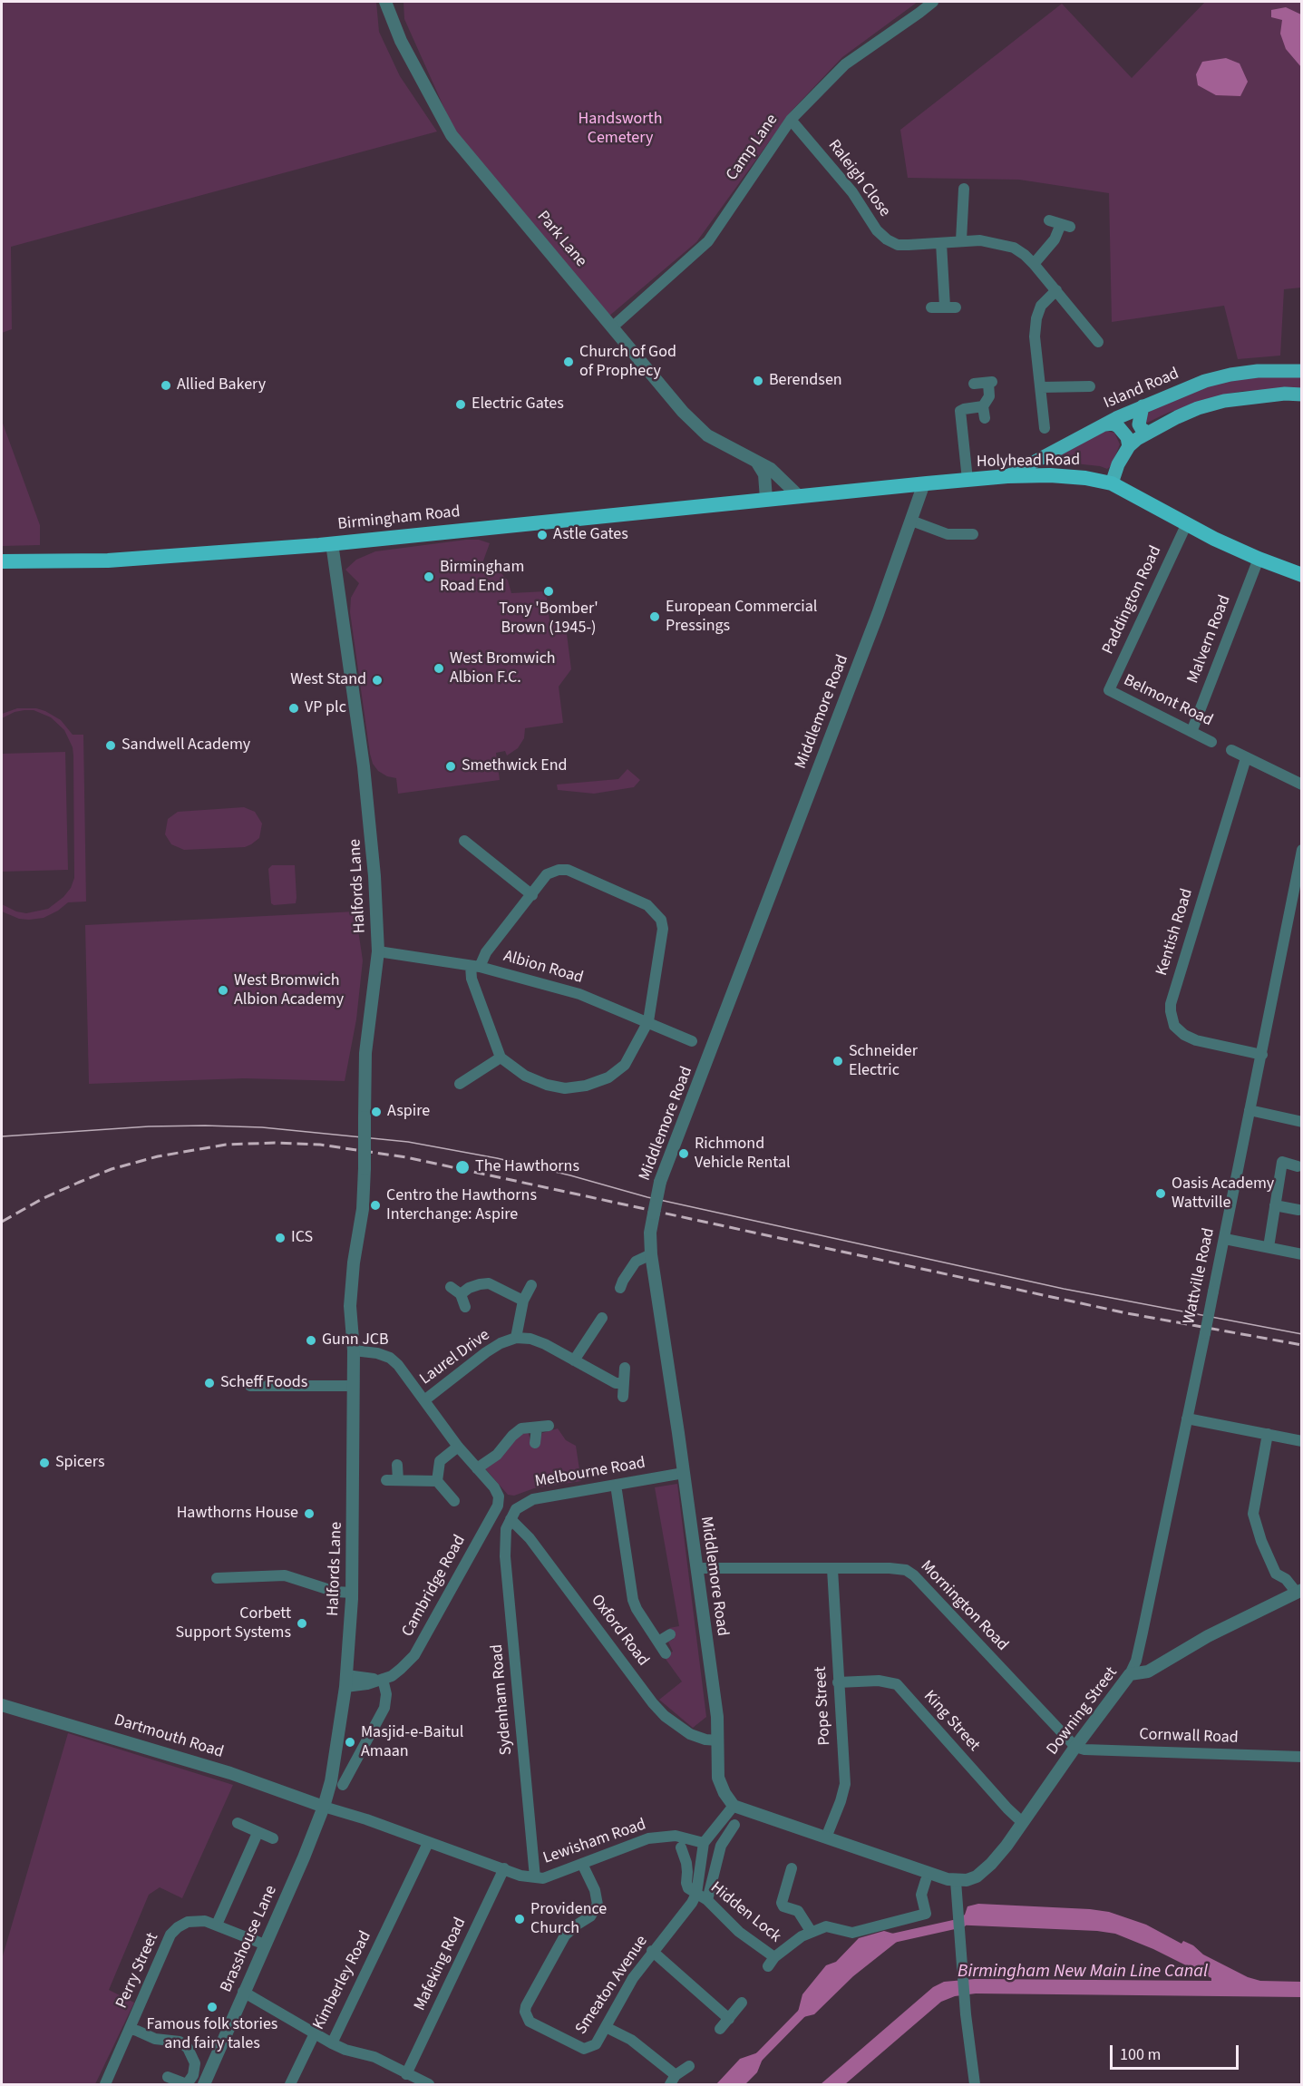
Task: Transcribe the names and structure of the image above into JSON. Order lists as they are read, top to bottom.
{
  "streets": {
    "highway": ["Holyhead Road", "Birmingham Road"],
    "main road": ["Island Road"],
    "street": [
      "Camp Lane",
      "Raleigh Close",
      "Park Lane",
      "Paddington Road",
      "Malvern Road",
      "Belmont Road",
      "Middlemore Road",
      "Halfords Lane",
      "Kentish Road",
      "Albion Road",
      "Wattville Road",
      "Laurel Drive",
      "Melbourne Road",
      "Cambridge Road",
      "Mornington Road",
      "Oxford Road",
      "Sydenham Road",
      "Pope Street",
      "Downing Street",
      "King Street",
      "Dartmouth Road",
      "Cornwall Road",
      "Lewisham Road",
      "Hidden Lock",
      "Brasshouse Lane",
      "Mafeking Road",
      "Perry Street",
      "Kimberley Road",
      "Smeaton Avenue"
    ]
  },
  "crossings": [
    ["Camp Lane", "Raleigh Close"],
    ["Camp Lane", "Park Lane"],
    ["Park Lane", "Holyhead Road"],
    ["Park Lane", "Birmingham Road"],
    ["Island Road", "Holyhead Road"],
    ["Holyhead Road", "Birmingham Road"],
    ["Holyhead Road", "Paddington Road"],
    ["Holyhead Road", "Malvern Road"],
    ["Holyhead Road", "Middlemore Road"],
    ["Birmingham Road", "Halfords Lane"],
    ["Paddington Road", "Belmont Road"],
    ["Malvern Road", "Belmont Road"],
    ["Middlemore Road", "Melbourne Road"],
    ["Middlemore Road", "Mornington Road"],
    ["Middlemore Road", "Oxford Road"],
    ["Halfords Lane", "Albion Road"],
    ["Halfords Lane", "Cambridge Road"],
    ["Halfords Lane", "Dartmouth Road"],
    ["Halfords Lane", "Lewisham Road"],
    ["Halfords Lane", "Brasshouse Lane"],
    ["Kentish Road", "Wattville Road"],
    ["Wattville Road", "Downing Street"],
    ["Melbourne Road", "Oxford Road"],
    ["Melbourne Road", "Sydenham Road"],
    ["Mornington Road", "Pope Street"],
    ["Mornington Road", "Downing Street"],
    ["Mornington Road", "Cornwall Road"],
    ["Oxford Road", "Sydenham Road"],
    ["Sydenham Road", "Lewisham Road"],
    ["Pope Street", "King Street"],
    ["Downing Street", "King Street"],
    ["Downing Street", "Cornwall Road"],
    ["Dartmouth Road", "Lewisham Road"],
    ["Dartmouth Road", "Brasshouse Lane"],
    ["Lewisham Road", "Brasshouse Lane"],
    ["Lewisham Road", "Mafeking Road"],
    ["Lewisham Road", "Kimberley Road"],
    ["Lewisham Road", "Smeaton Avenue"],
    ["Hidden Lock", "Smeaton Avenue"],
    ["Brasshouse Lane", "Perry Street"],
    ["Brasshouse Lane", "Kimberley Road"]
  ],
  "water": ["Birmingham New Main Line Canal"],
  "parks": ["Handsworth Cemetery"],
  "places": [
    "Church of God of Prophecy",
    "Berendsen",
    "Allied Bakery",
    "Electric Gates",
    "Astle Gates",
    "Birmingham Road End",
    "Tony 'Bomber' Brown (1945-)",
    "European Commercial Pressings",
    "West Bromwich Albion F.C.",
    "West Stand",
    "VP plc",
    "Sandwell Academy",
    "Smethwick End",
    "West Bromwich Albion Academy",
    "Schneider Electric",
    "Aspire",
    "Richmond Vehicle Rental",
    "The Hawthorns",
    "Oasis Academy Wattville",
    "Centro the Hawthorns Interchange: Aspire",
    "ICS",
    "Gunn JCB",
    "Scheff Foods",
    "Spicers",
    "Hawthorns House",
    "Corbett Support Systems",
    "Masjid-e-Baitul Amaan",
    "Providence Church",
    "Famous folk stories and fairy tales"
  ],
  "scale_bar": "100 m"
}
